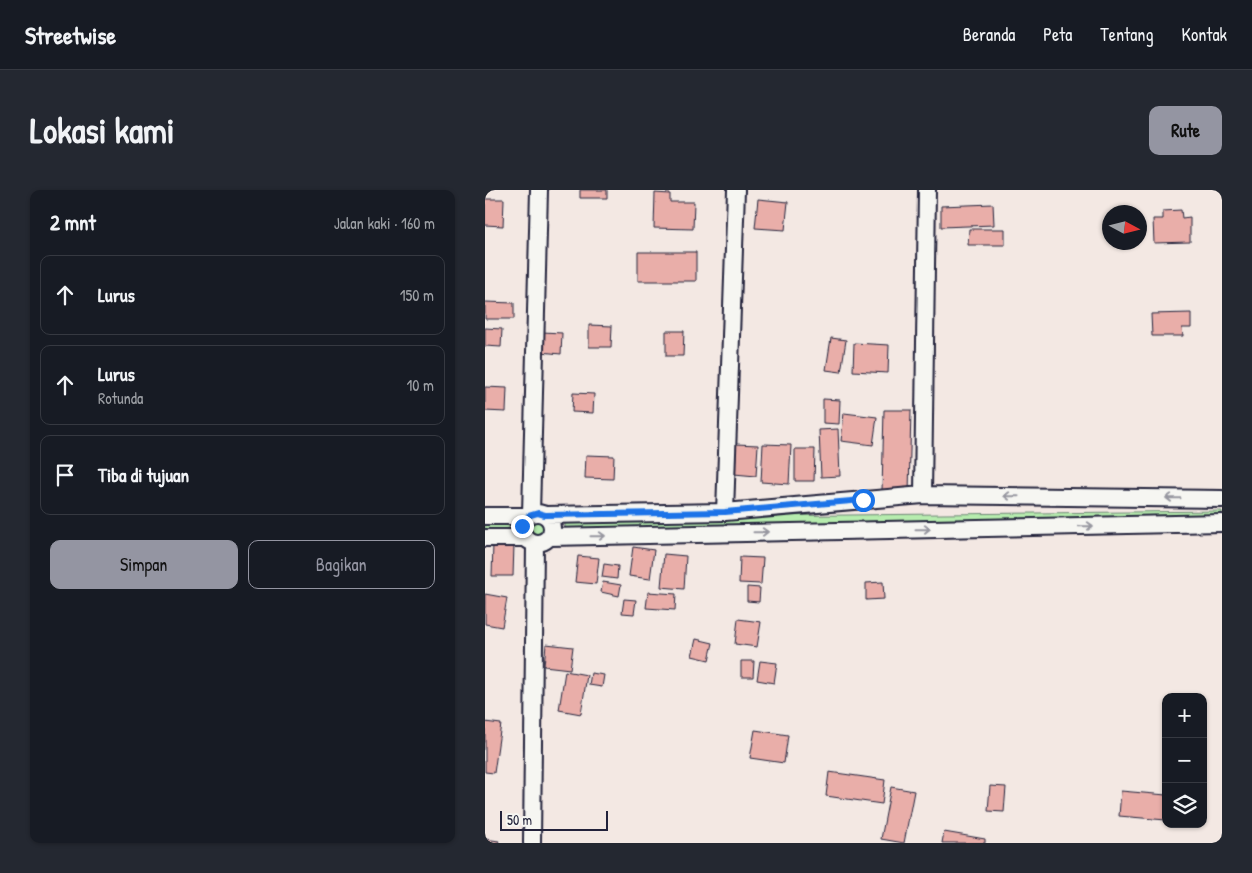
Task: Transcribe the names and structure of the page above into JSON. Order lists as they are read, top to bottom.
{
  "scale_bar": "50 m",
  "north": "right",
  "page": {
    "header": "Streetwise",
    "nav": [
      "Beranda",
      "Peta",
      "Tentang",
      "Kontak"
    ],
    "buttons": [
      "Rute",
      ["Simpan", "Bagikan"]
    ],
    "title": "Lokasi kami",
    "heading": ["2 mnt", "Jalan kaki · 160 m"],
    "list": [
      ["Lurus", "150 m"],
      ["Lurus", "Rotunda", "10 m"],
      "Tiba di tujuan"
    ],
    "map_buttons": ["+", "−"],
    "scale": "50 m"
  }
}
